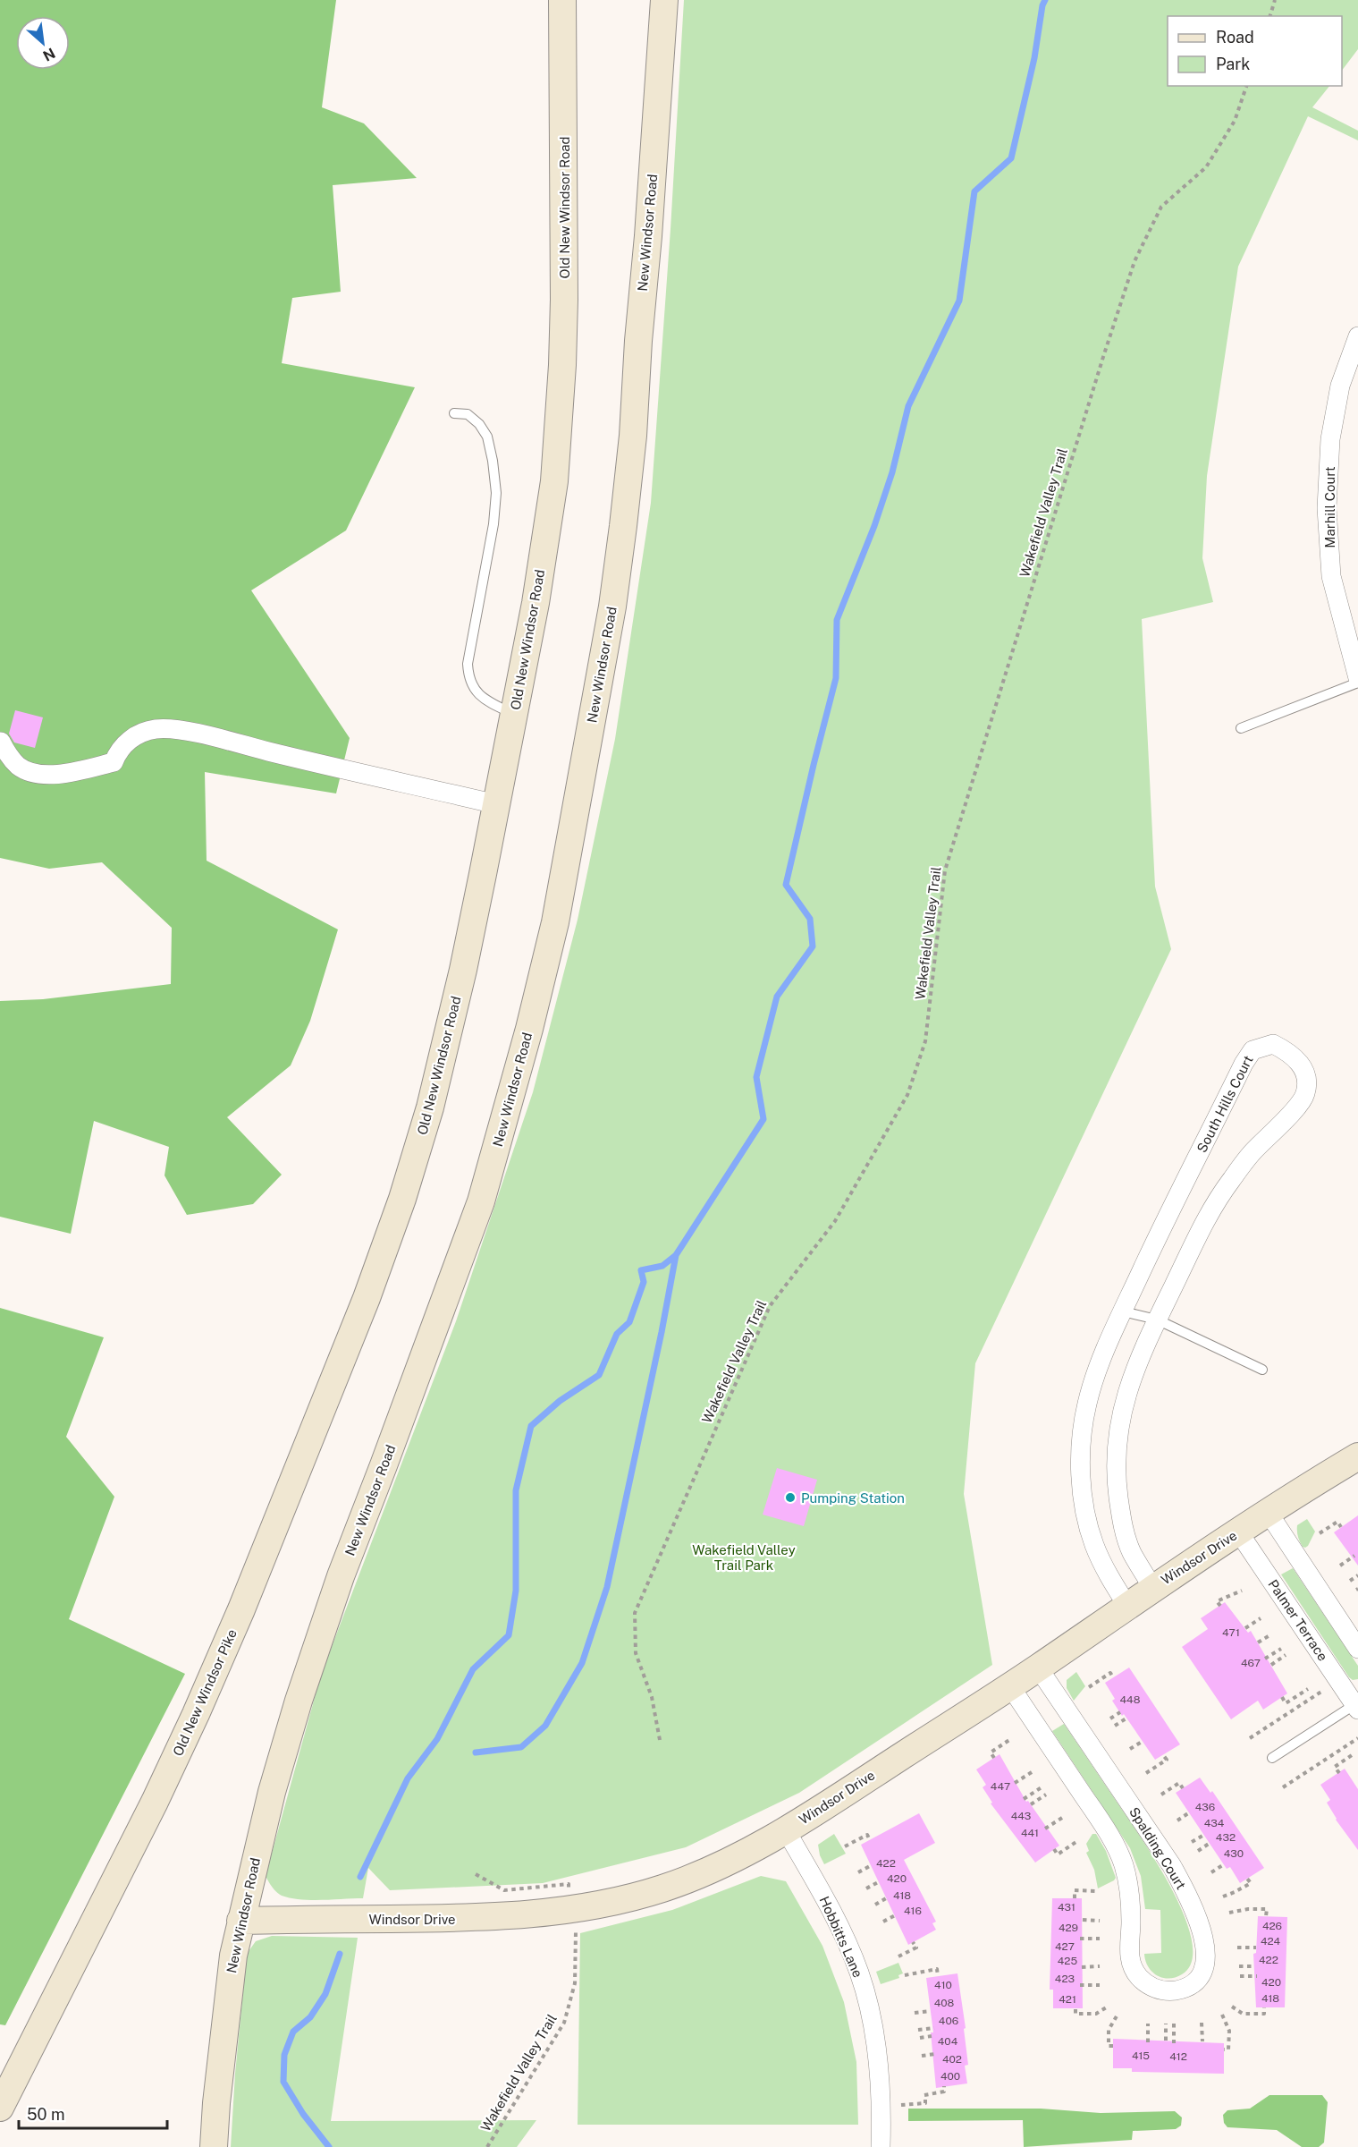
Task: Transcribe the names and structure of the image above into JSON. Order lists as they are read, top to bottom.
{
  "streets": {
    "street": [
      "Old New Windsor Road",
      "New Windsor Road",
      "Marhill Court",
      "South Hills Court",
      "Windsor Drive",
      "Palmer Terrace",
      "Old New Windsor Pike",
      "Spalding Court",
      "Hobbitts Lane"
    ],
    "path": ["Wakefield Valley Trail"]
  },
  "crossings": [
    ["Old New Windsor Road", "Old New Windsor Pike"],
    ["New Windsor Road", "Windsor Drive"],
    ["Wakefield Valley Trail", "Windsor Drive"],
    ["South Hills Court", "Windsor Drive"],
    ["Windsor Drive", "Palmer Terrace"],
    ["Windsor Drive", "Spalding Court"],
    ["Windsor Drive", "Hobbitts Lane"]
  ],
  "parks": ["Wakefield Valley Trail Park"],
  "places": ["Pumping Station"],
  "house_numbers": [
    "471",
    "467",
    "448",
    "447",
    "436",
    "443",
    "434",
    "441",
    "432",
    "430",
    "422",
    "420",
    "418",
    "431",
    "416",
    "426",
    "429",
    "424",
    "427",
    "422",
    "425",
    "423",
    "420",
    "410",
    "418",
    "421",
    "408",
    "406",
    "404",
    "415",
    "412",
    "402",
    "400"
  ],
  "legend": ["Road", "Park"],
  "scale_bar": "50 m",
  "north": "bottom right"
}
